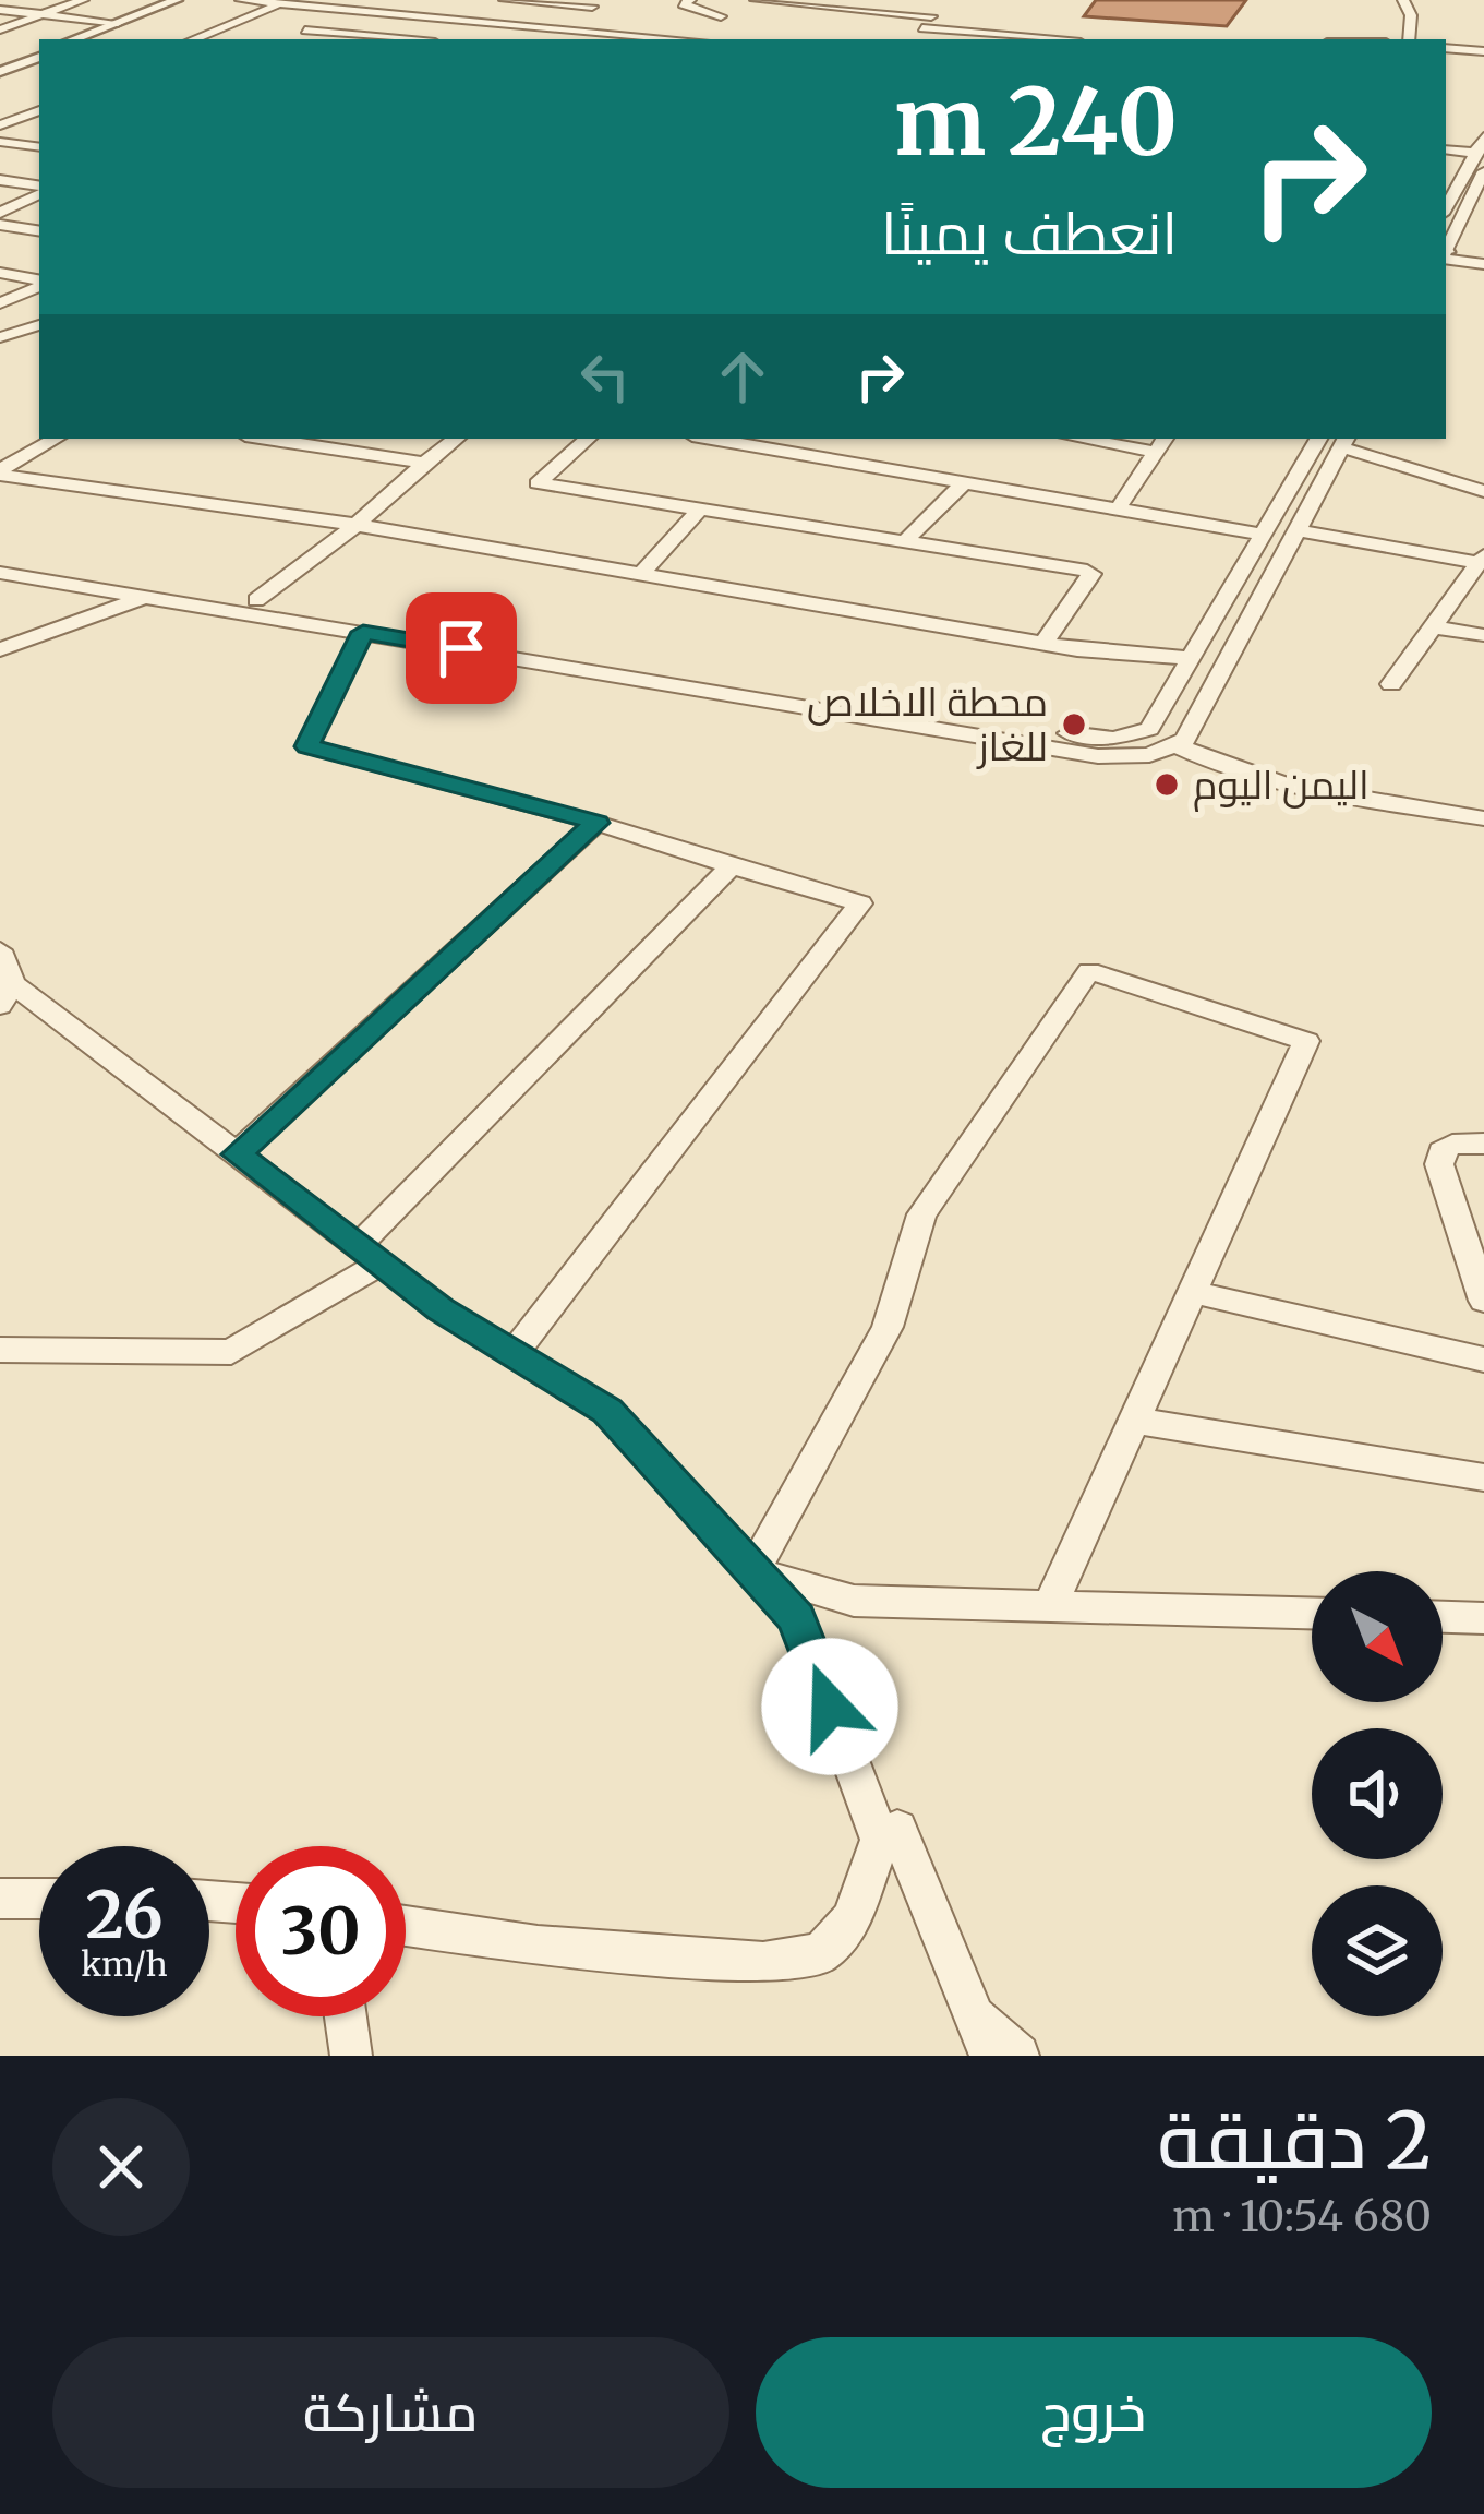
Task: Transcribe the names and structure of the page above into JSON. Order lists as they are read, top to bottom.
{
  "places": ["محطة الاخلاص للغاز", "اليمن اليوم"],
  "north": "bottom right",
  "page": {
    "turn": ["240 m", "انعطف يمينًا"],
    "speed": "26 km/h",
    "limit": "30",
    "heading": ["2 دقيقة", "680 m · 10:54"],
    "buttons": ["خروج", "مشاركة"]
  }
}
